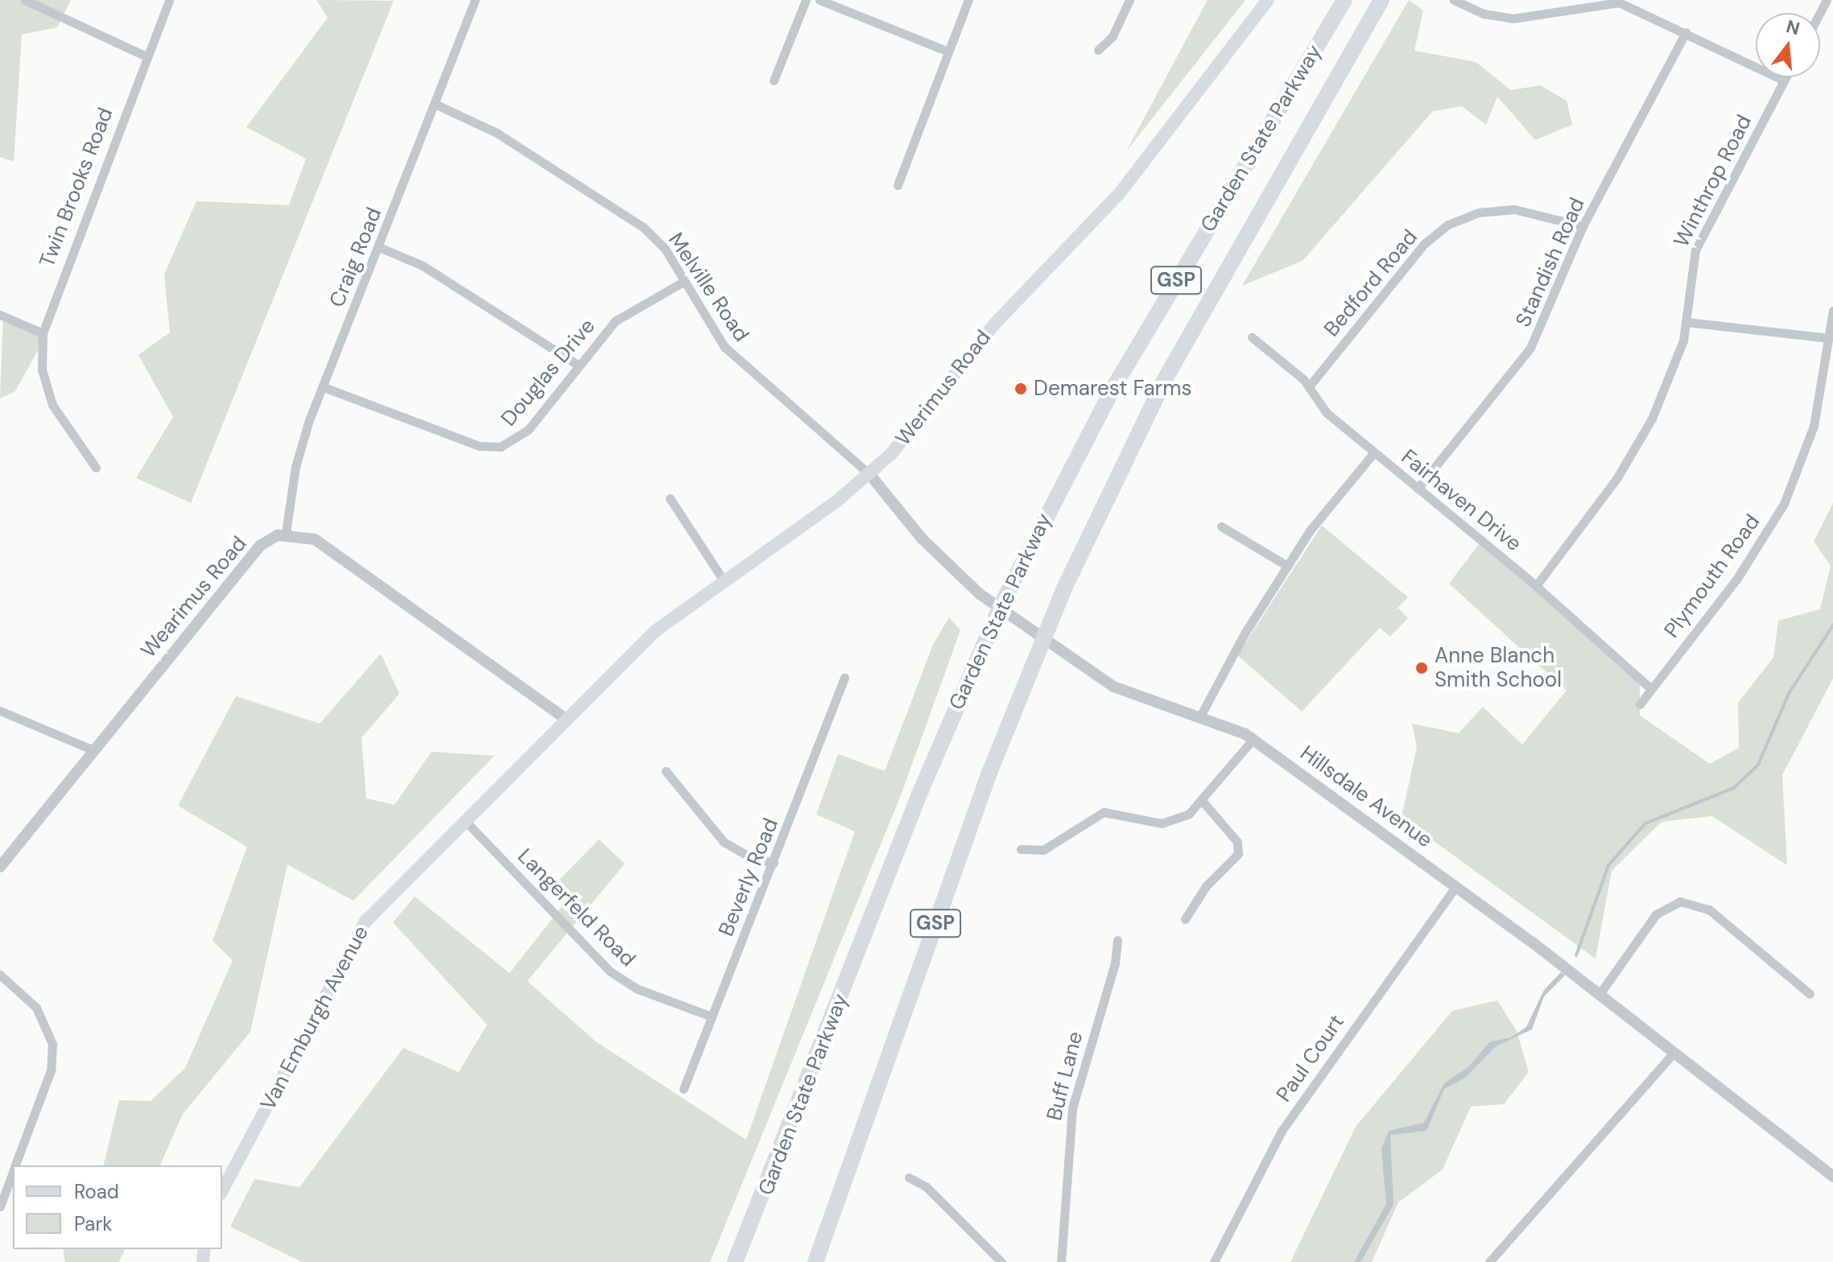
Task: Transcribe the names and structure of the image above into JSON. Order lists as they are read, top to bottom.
{
  "streets": {
    "highway": ["Garden State Parkway", "GSP"],
    "main road": ["Werimus Road", "Van Emburgh Avenue"],
    "street": [
      "Winthrop Road",
      "Twin Brooks Road",
      "Craig Road",
      "Standish Road",
      "Bedford Road",
      "Melville Road",
      "Douglas Drive",
      "Fairhaven Drive",
      "Plymouth Road",
      "Wearimus Road",
      "Hillsdale Avenue",
      "Beverly Road",
      "Langerfeld Road",
      "Paul Court",
      "Buff Lane"
    ]
  },
  "crossings": [
    ["Winthrop Road", "Fairhaven Drive"],
    ["Craig Road", "Melville Road"],
    ["Craig Road", "Douglas Drive"],
    ["Craig Road", "Wearimus Road"],
    ["Standish Road", "Bedford Road"],
    ["Standish Road", "Fairhaven Drive"],
    ["Bedford Road", "Fairhaven Drive"],
    ["Melville Road", "Douglas Drive"],
    ["Melville Road", "Werimus Road"],
    ["Melville Road", "Hillsdale Avenue"],
    ["Werimus Road", "Hillsdale Avenue"],
    ["Werimus Road", "Van Emburgh Avenue"],
    ["Fairhaven Drive", "Plymouth Road"],
    ["Hillsdale Avenue", "Paul Court"],
    ["Beverly Road", "Langerfeld Road"],
    ["Langerfeld Road", "Van Emburgh Avenue"]
  ],
  "places": ["Demarest Farms", "Anne Blanch Smith School"],
  "legend": ["Road", "Park"],
  "north": "top"
}
